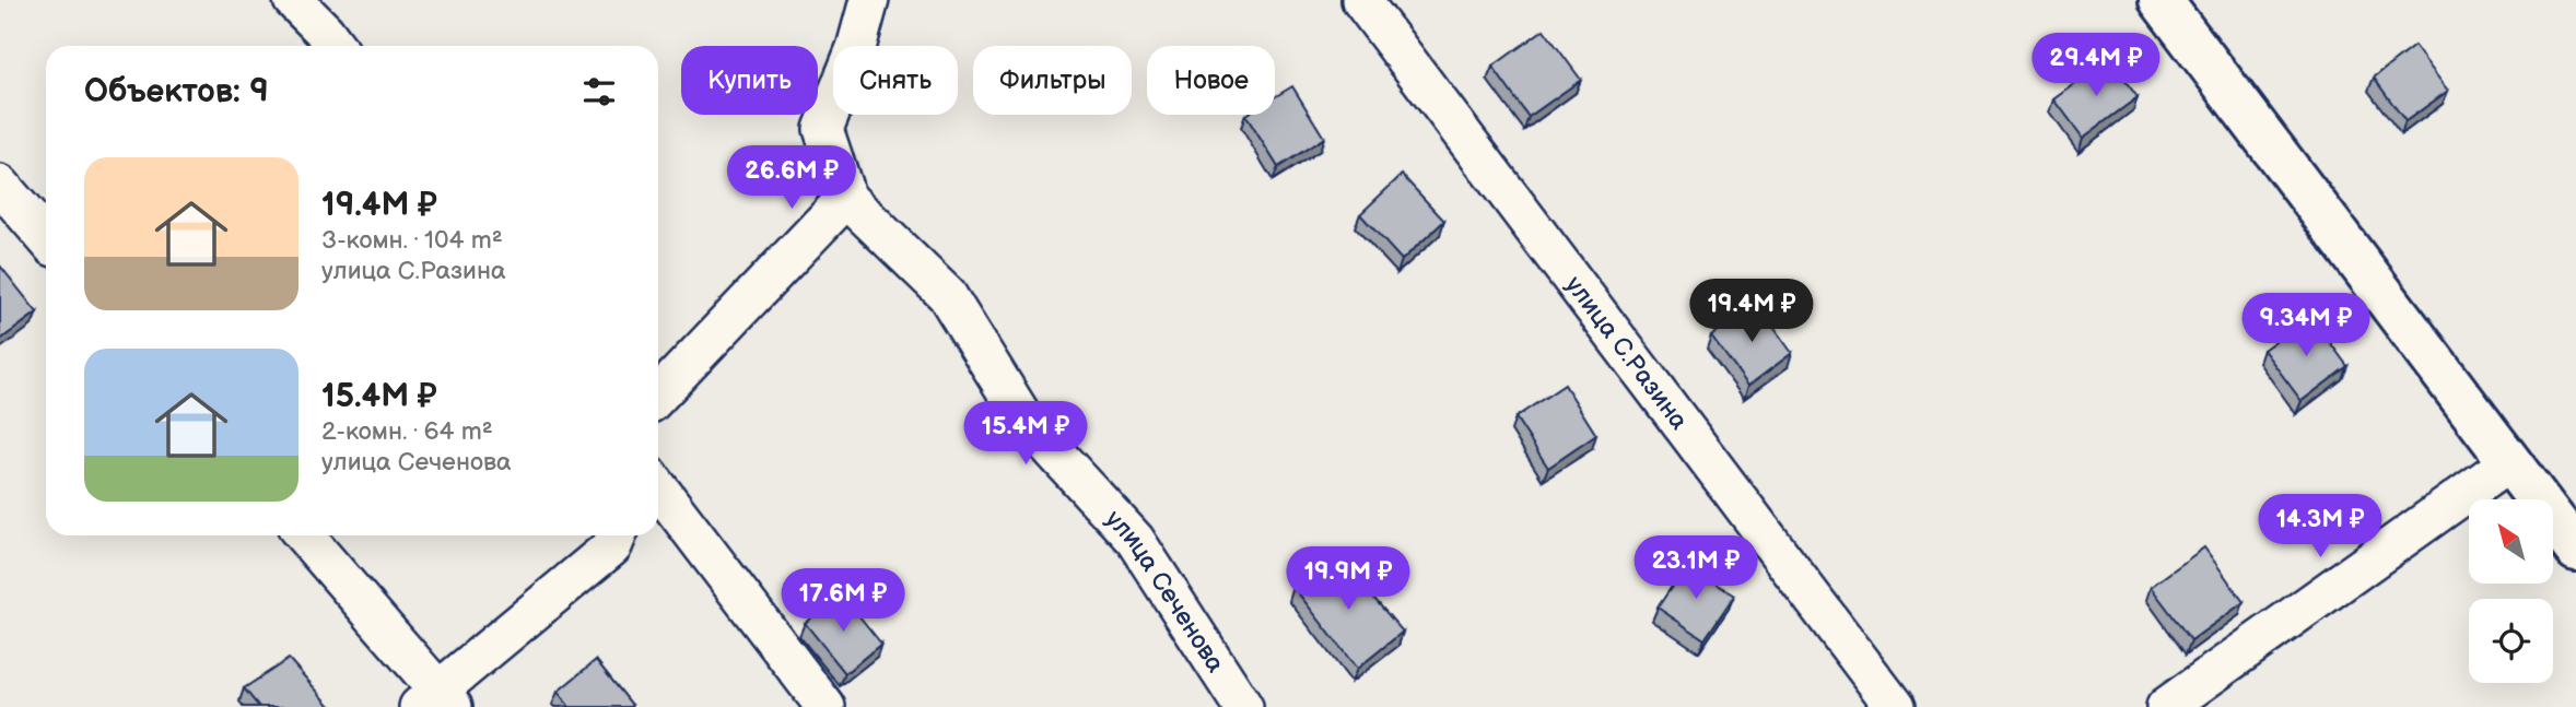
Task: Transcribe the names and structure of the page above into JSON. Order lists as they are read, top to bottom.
{
  "streets": {
    "street": ["улица С.Разина", "улица Сеченова"]
  },
  "north": "top left",
  "page": {
    "price": [
      "29.4M ₽",
      "26.6M ₽",
      "19.4M ₽",
      "9.34M ₽",
      "15.4M ₽",
      "14.3M ₽",
      "23.1M ₽",
      "19.9M ₽",
      "17.6M ₽"
    ],
    "chip": [
      "Купить",
      "Снять",
      "Фильтры",
      "Новое"
    ],
    "heading": "Объектов: 9",
    "list": [
      {
        "name": "19.4M ₽",
        "note": "3-комн. · 104 m² · улица С.Разина"
      },
      {
        "name": "15.4M ₽",
        "note": "2-комн. · 64 m² · улица Сеченова"
      }
    ]
  }
}
